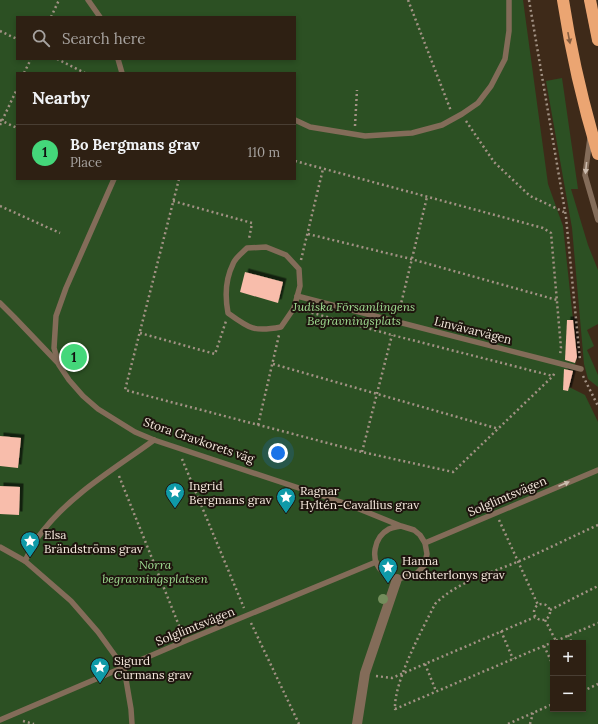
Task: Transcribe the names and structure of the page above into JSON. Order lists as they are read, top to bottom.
{
  "streets": {
    "lane": ["Linvävarvägen", "Stora Gravkorets väg", "Solglimtsvägen"]
  },
  "crossings": [
    ["Stora Gravkorets väg", "Solglimtsvägen"]
  ],
  "parks": ["Judiska Församlingens Begravningsplats", "Norra begravningsplatsen"],
  "places": {
    "place": [
      "Ingrid Bergmans grav",
      "Ragnar Hyltén-Cavallius grav",
      "Elsa Brändströms grav",
      "Hanna Ouchterlonys grav",
      "Sigurd Curmans grav"
    ]
  },
  "page": {
    "search": "Search here",
    "heading": "Nearby",
    "list": [
      {
        "mark": "1",
        "name": "Bo Bergmans grav",
        "note": "Place",
        "value": "110 m"
      }
    ],
    "pins": "1",
    "map_buttons": ["+", "−"]
  }
}
